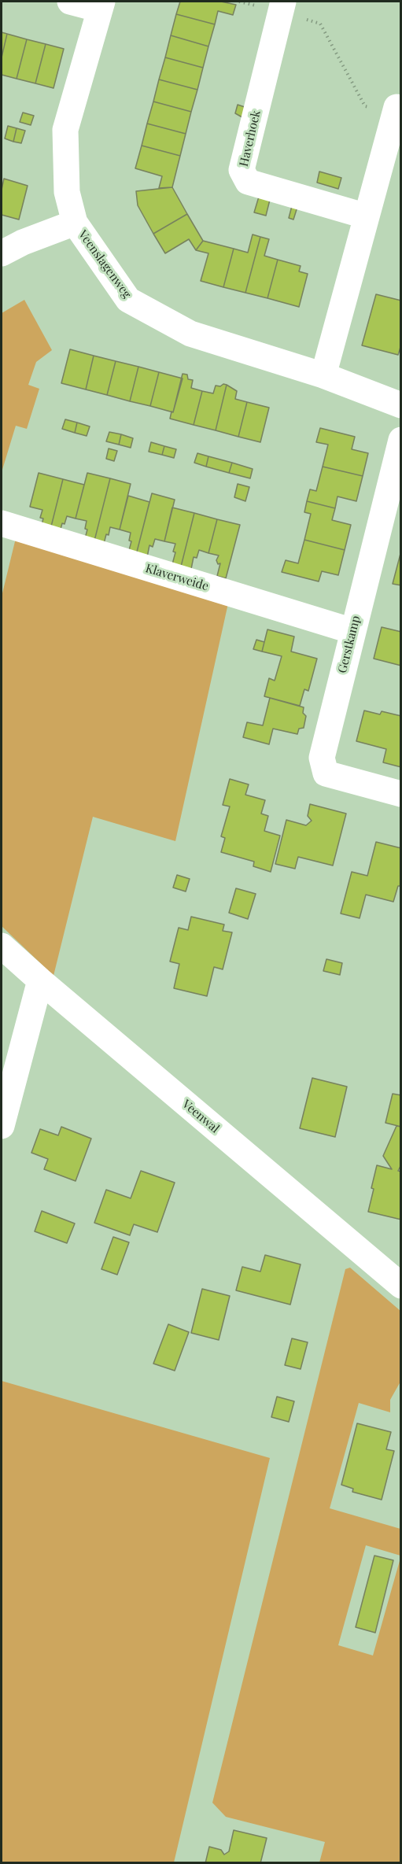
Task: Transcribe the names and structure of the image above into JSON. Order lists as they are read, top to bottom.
{
  "streets": {
    "street": [
      "Haverhoek",
      "Veenslagenweg",
      "Klaverweide",
      "Gerstkamp",
      "Veenwal"
    ]
  },
  "crossings": [
    ["Klaverweide", "Gerstkamp"]
  ]
}
